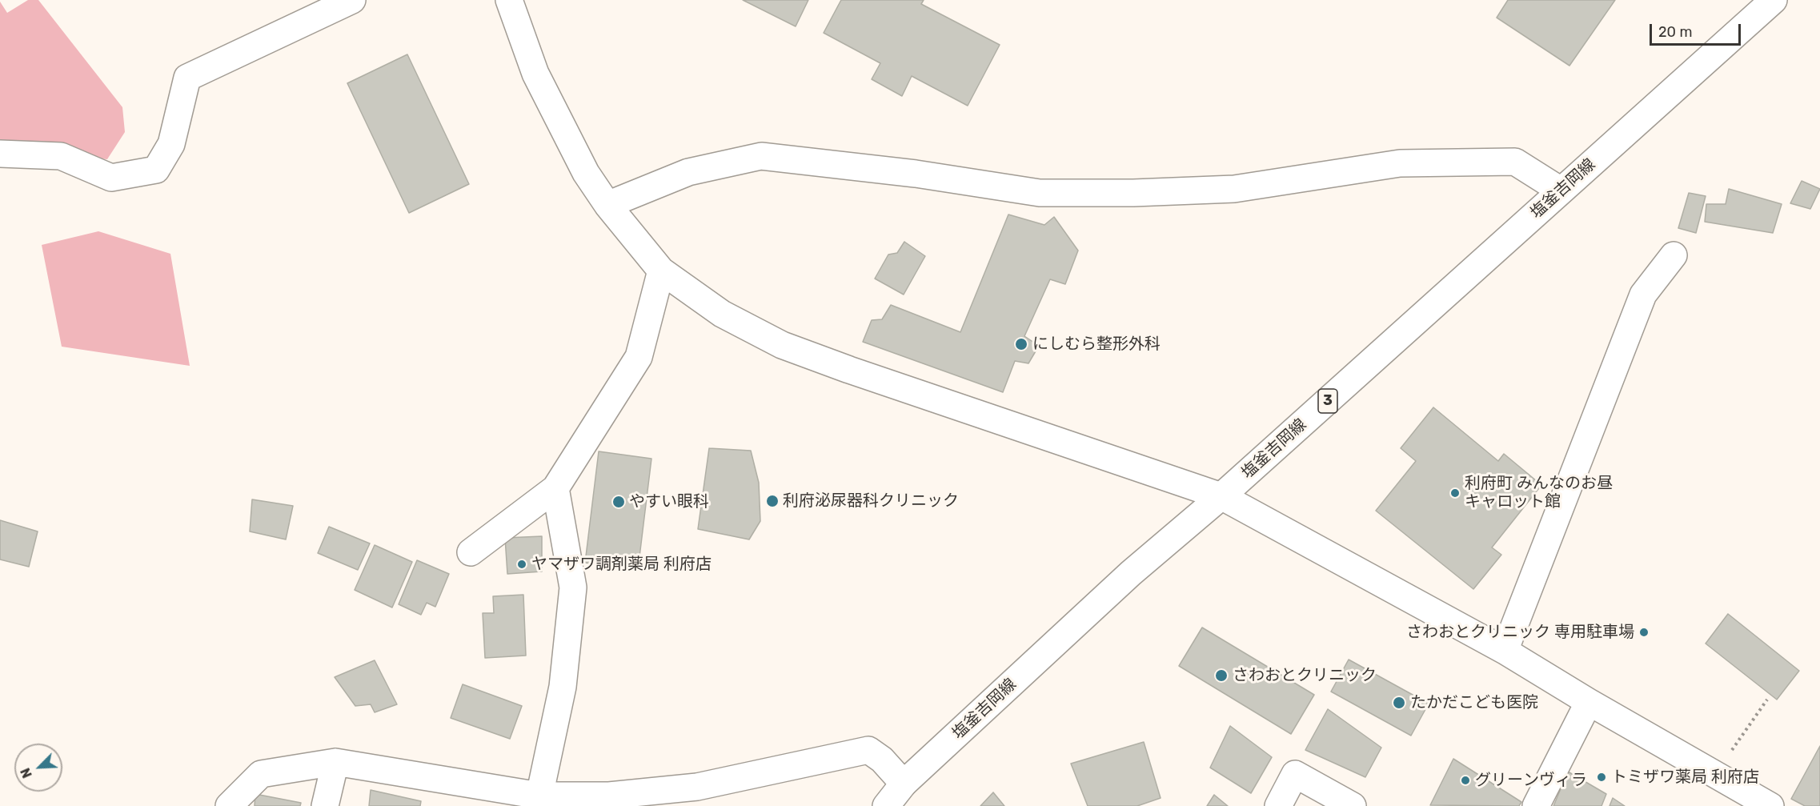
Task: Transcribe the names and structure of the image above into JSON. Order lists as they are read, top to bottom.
{
  "streets": {
    "street": ["塩釜吉岡線", "3"]
  },
  "places": [
    "にしむら整形外科",
    "利府町 みんなのお昼 キャロット館",
    "利府泌尿器科クリニック",
    "やすい眼科",
    "ヤマザワ調剤薬局 利府店",
    "さわおとクリニック 専用駐車場",
    "さわおとクリニック",
    "たかだこども医院",
    "トミザワ薬局 利府店",
    "グリーンヴィラ"
  ],
  "scale_bar": "20 m",
  "north": "bottom left"
}
